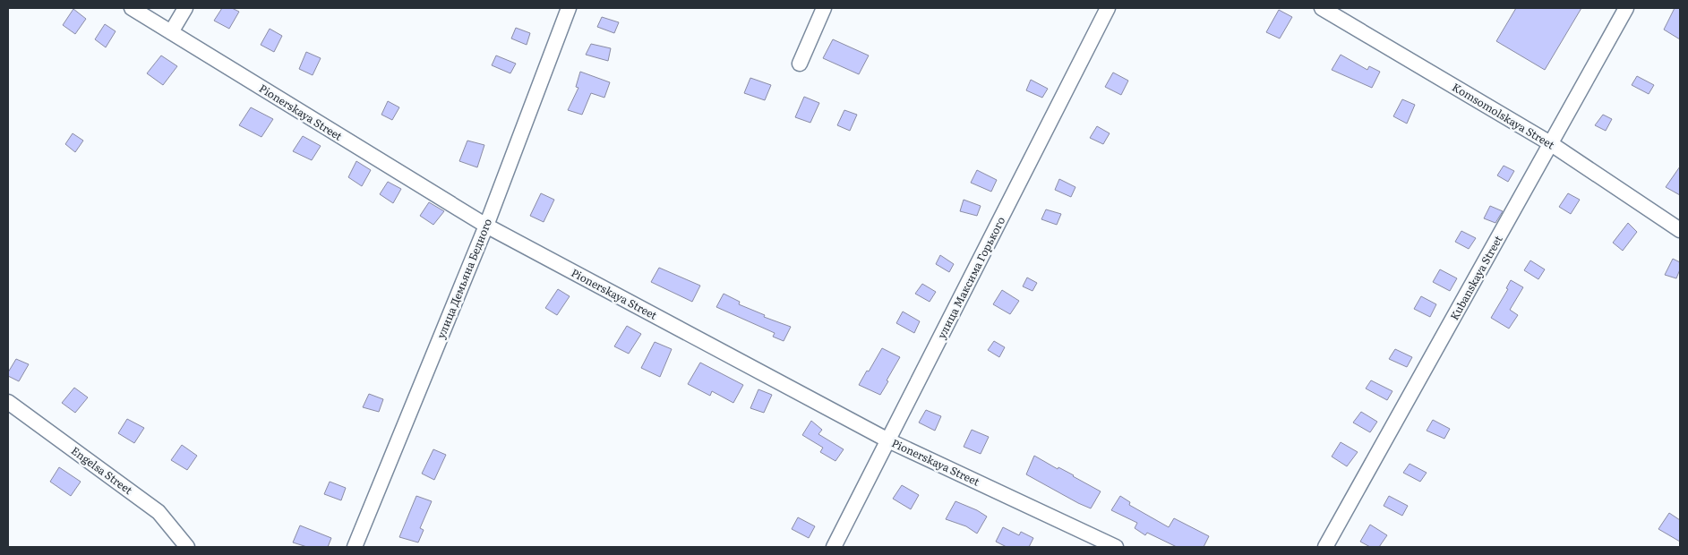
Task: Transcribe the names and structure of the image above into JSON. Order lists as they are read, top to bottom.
{
  "streets": {
    "street": [
      "Pionerskaya Street",
      "Komsomolskaya Street",
      "улица Максима Горького",
      "Kubanskaya Street",
      "улица Демьяна Бедного",
      "Engelsa Street"
    ]
  },
  "crossings": [
    ["Pionerskaya Street", "улица Максима Горького"],
    ["Pionerskaya Street", "улица Демьяна Бедного"],
    ["Komsomolskaya Street", "Kubanskaya Street"]
  ]
}
